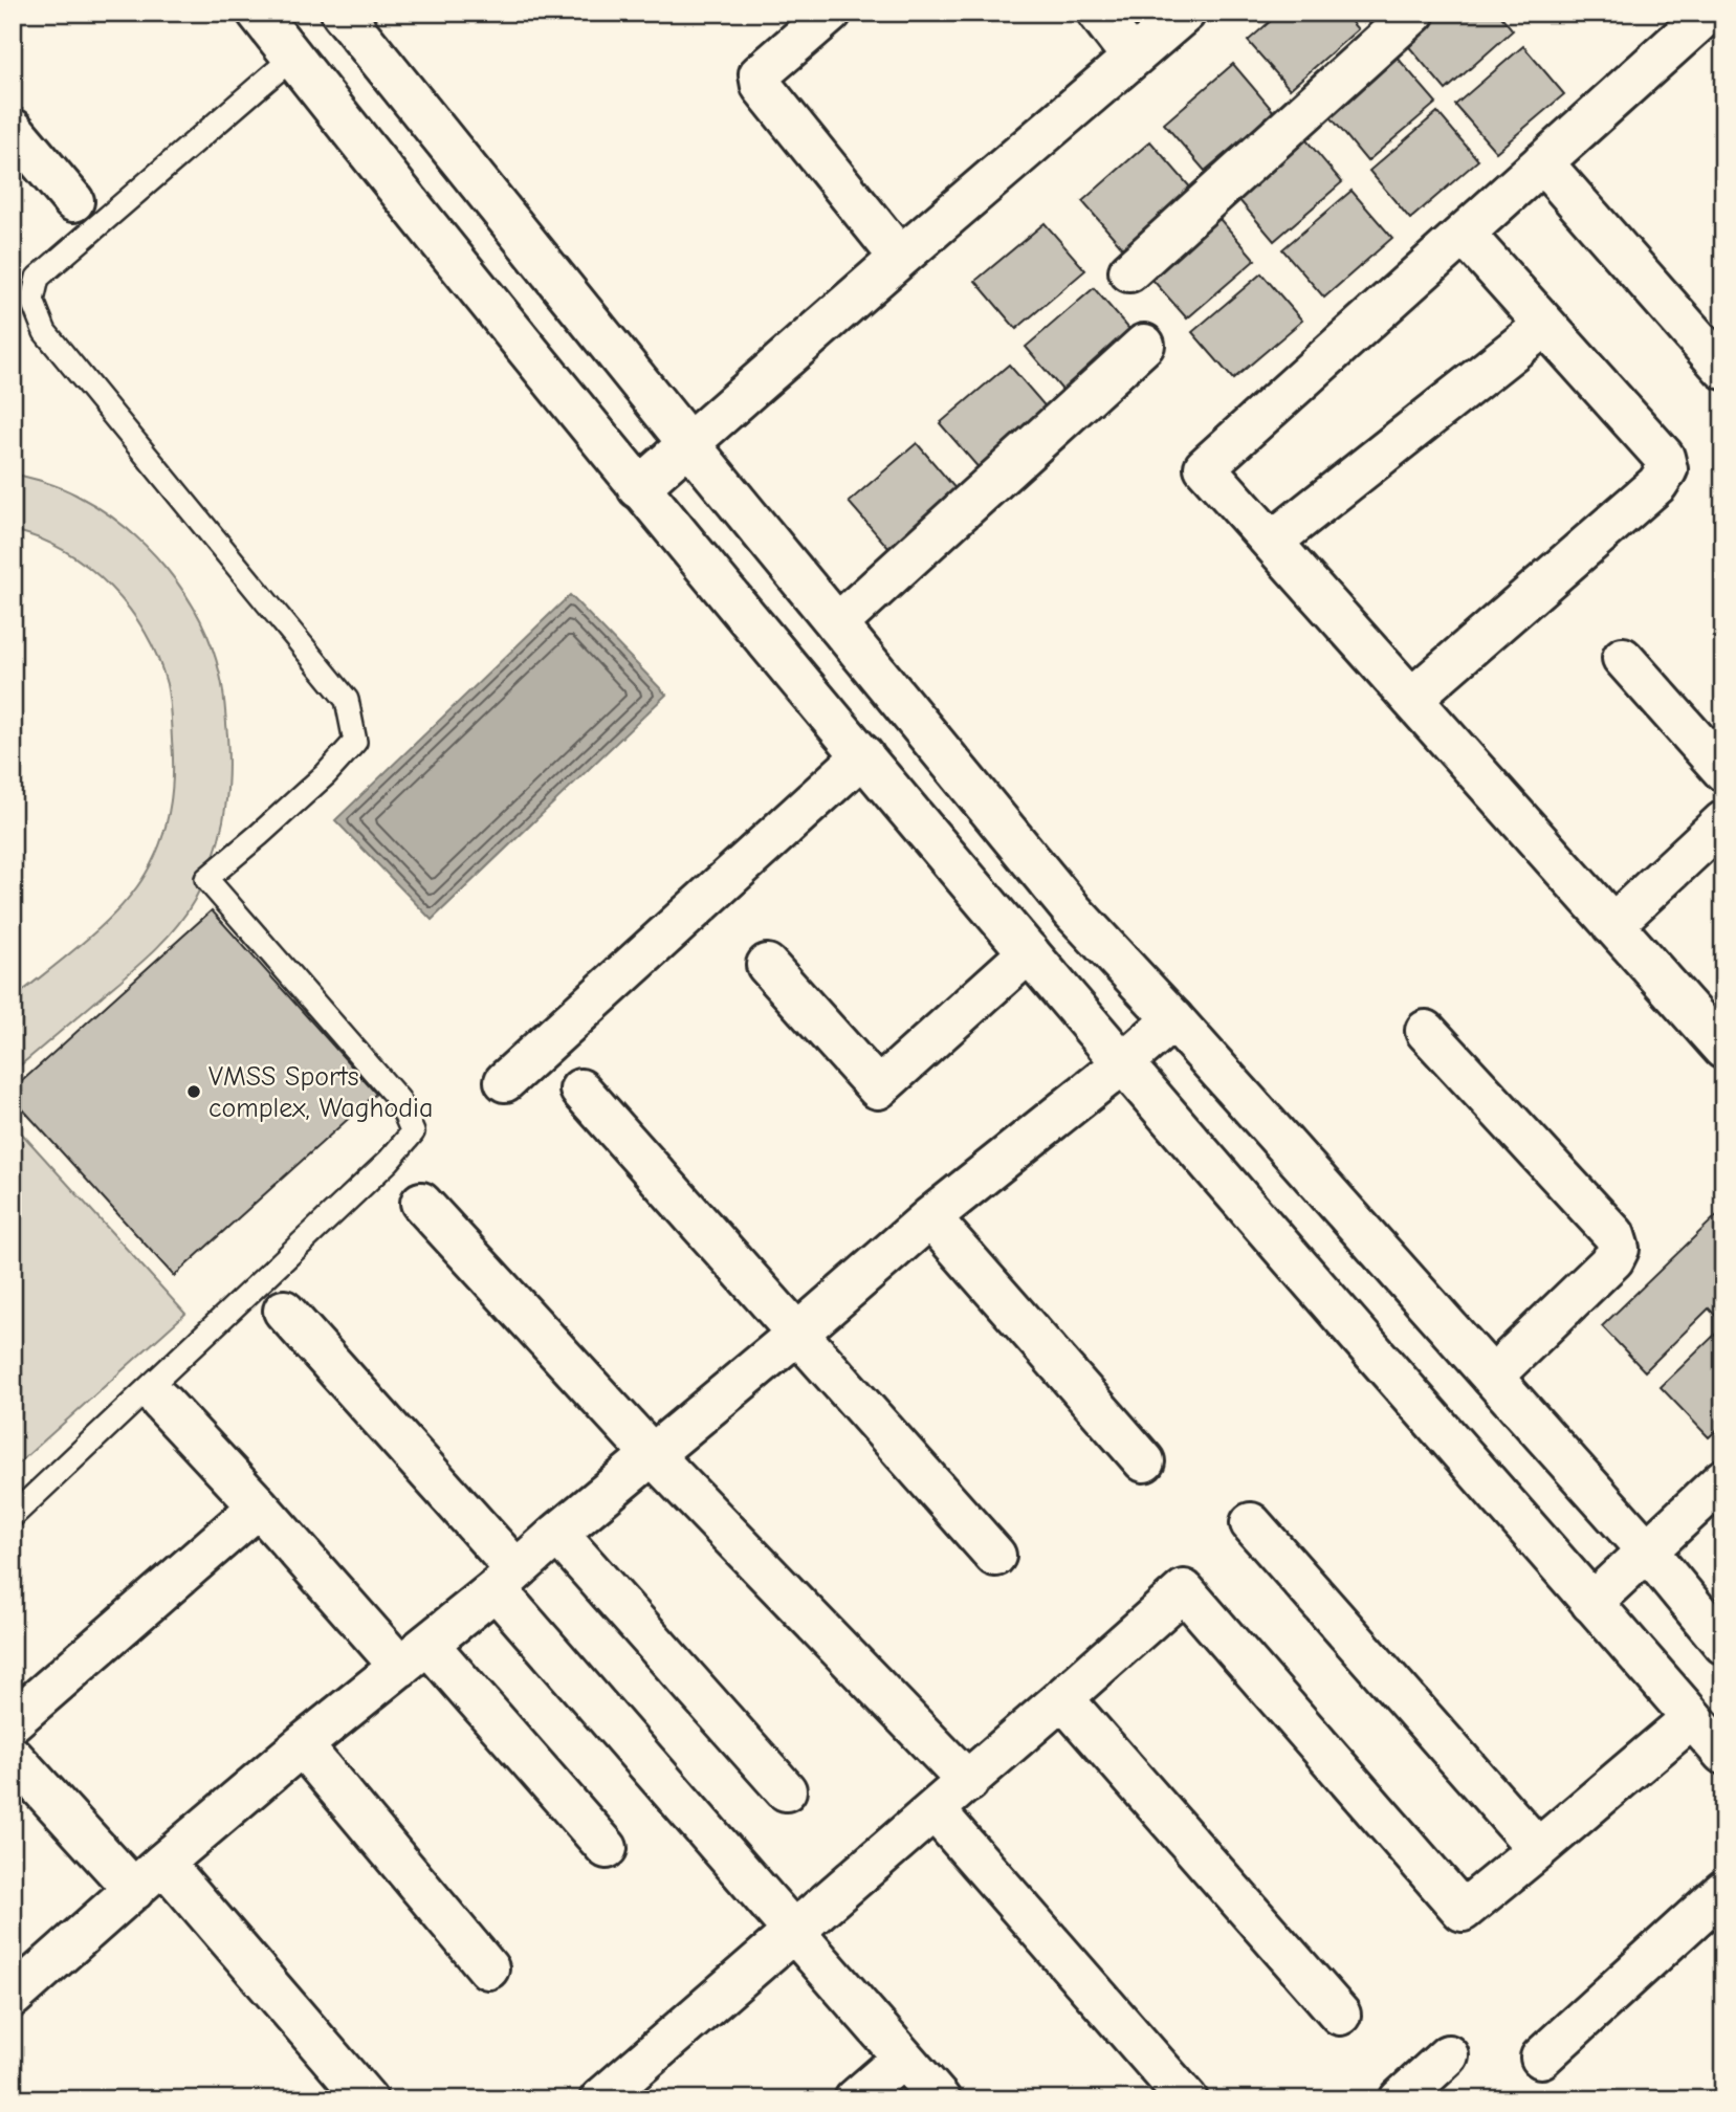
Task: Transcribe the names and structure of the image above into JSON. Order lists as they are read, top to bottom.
{
  "places": ["VMSS Sports complex, Waghodia"]
}
